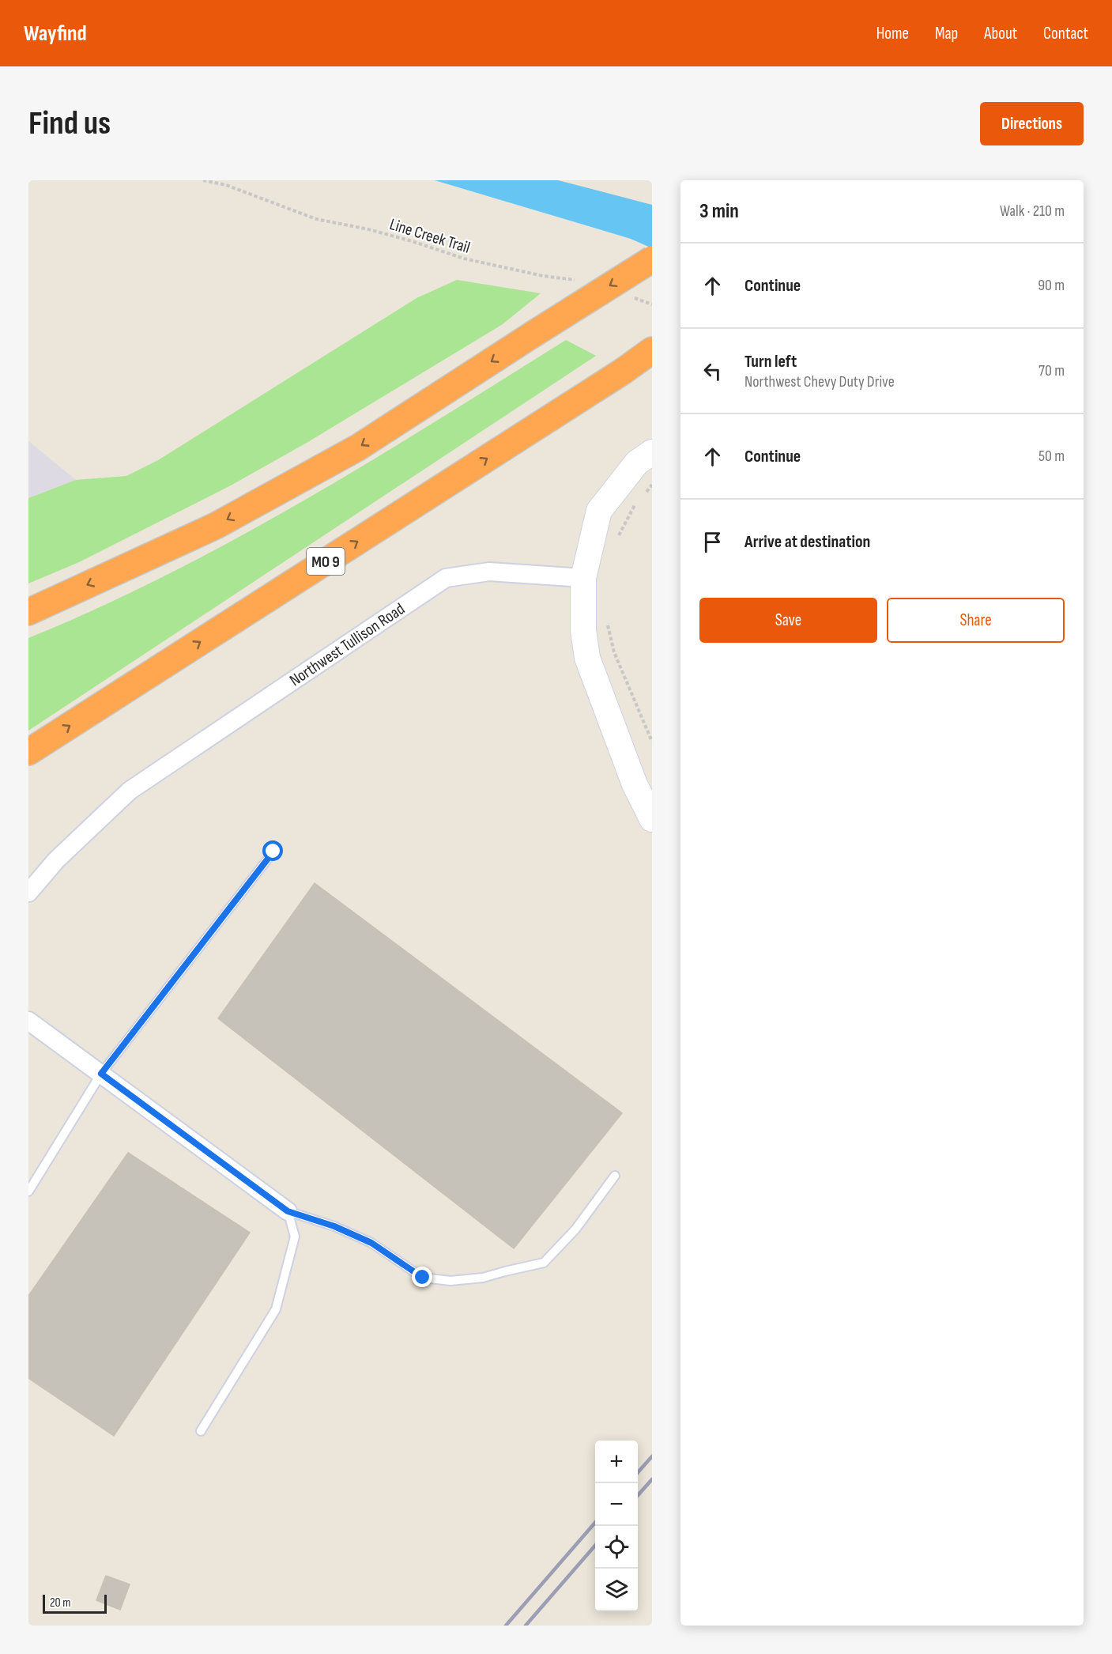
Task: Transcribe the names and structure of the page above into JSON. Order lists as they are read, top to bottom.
{
  "streets": {
    "highway": ["MO 9"],
    "street": ["Northwest Tullison Road"],
    "path": ["Line Creek Trail"]
  },
  "scale_bar": "20 m",
  "page": {
    "header": "Wayfind",
    "nav": [
      "Home",
      "Map",
      "About",
      "Contact"
    ],
    "buttons": [
      "Directions",
      ["Save", "Share"]
    ],
    "title": "Find us",
    "heading": ["3 min", "Walk · 210 m"],
    "list": [
      ["Continue", "90 m"],
      ["Turn left", "Northwest Chevy Duty Drive", "70 m"],
      ["Continue", "50 m"],
      "Arrive at destination"
    ],
    "map_buttons": ["+", "−"],
    "scale": "20 m"
  }
}
